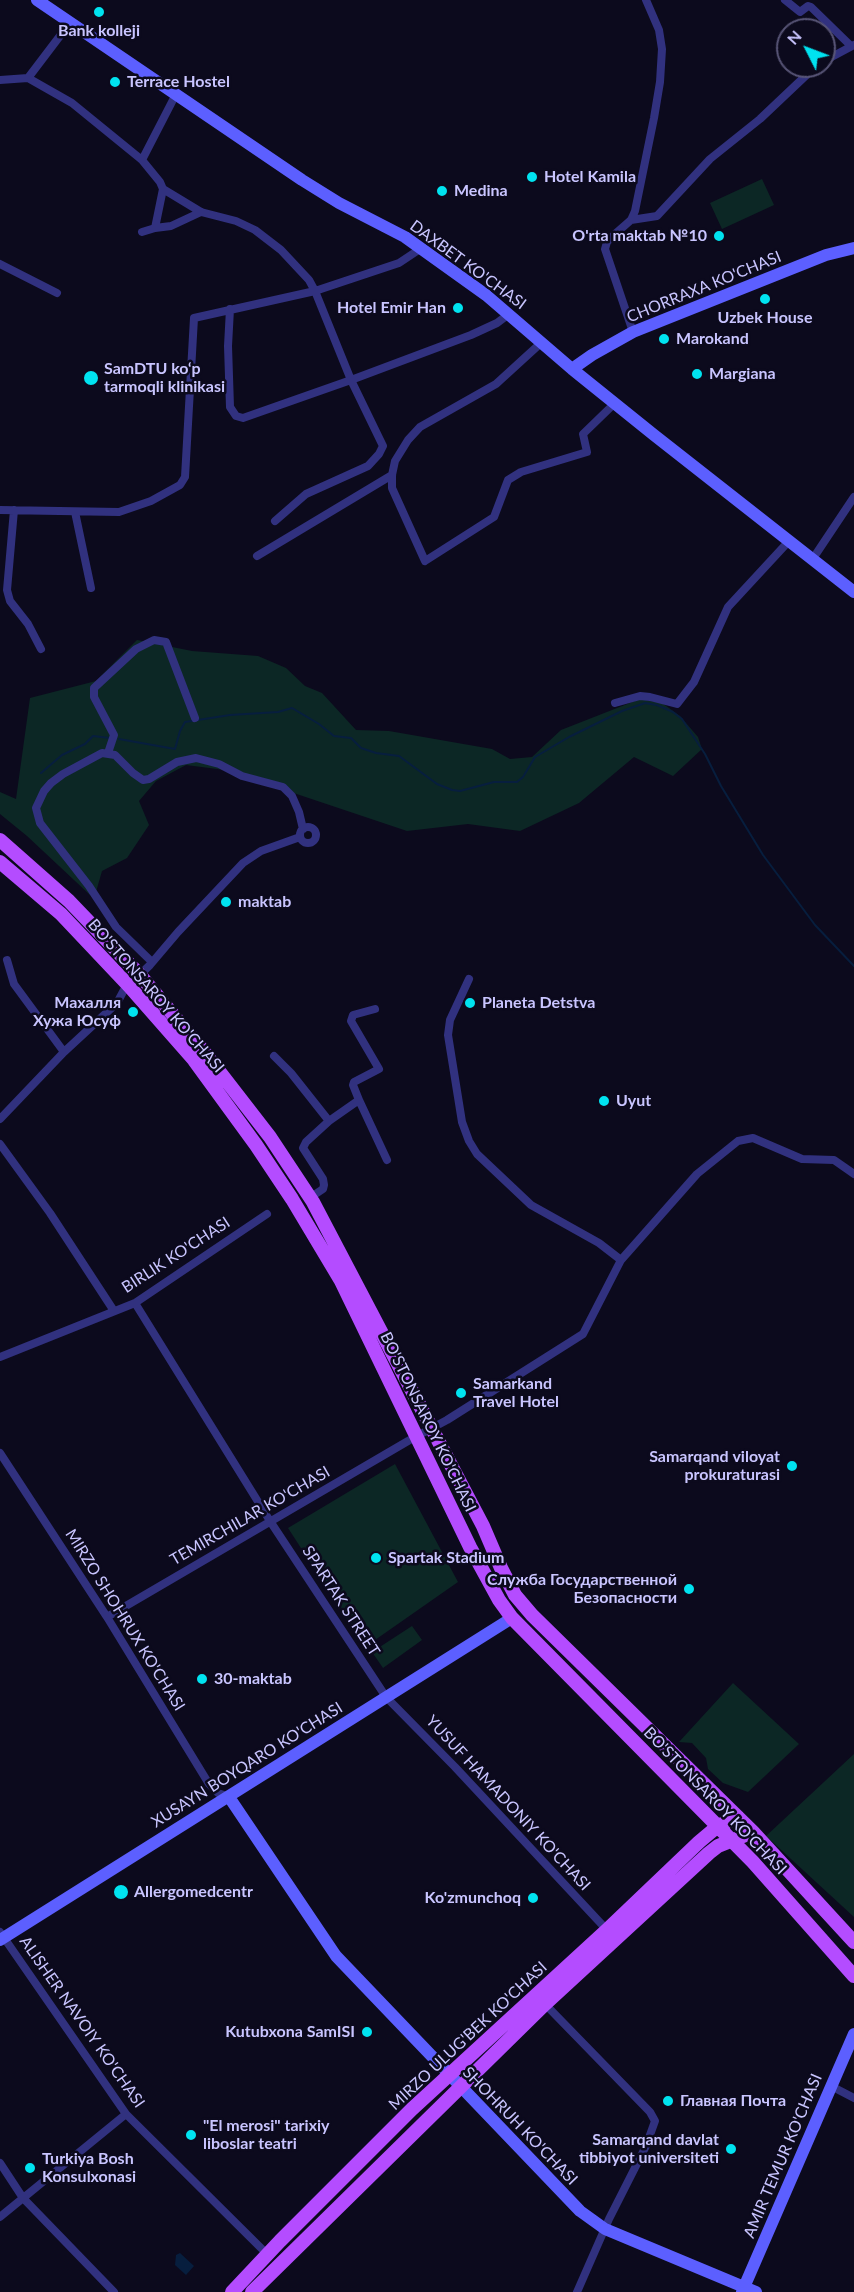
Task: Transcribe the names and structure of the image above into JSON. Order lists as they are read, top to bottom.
{
  "streets": {
    "main road": [
      "DAXBET KO'CHASI",
      "CHORRAXA KO'CHASI",
      "BO'STONSAROY KO'CHASI",
      "XUSAYN BOYQARO KO'CHASI",
      "MIRZO ULUG'BEK KO'CHASI",
      "SHOHRUH KO'CHASI",
      "AMIR TEMUR KO'CHASI"
    ],
    "street": [
      "BIRLIK KO'CHASI",
      "TEMIRCHILAR KO'CHASI",
      "SPARTAK STREET",
      "MIRZO SHOHRUX KO'CHASI",
      "YUSUF HAMADONIY KO'CHASI",
      "ALISHER NAVOIY KO'CHASI"
    ]
  },
  "crossings": [
    ["DAXBET KO'CHASI", "CHORRAXA KO'CHASI"],
    ["BO'STONSAROY KO'CHASI", "TEMIRCHILAR KO'CHASI"],
    ["BO'STONSAROY KO'CHASI", "XUSAYN BOYQARO KO'CHASI"],
    ["BO'STONSAROY KO'CHASI", "MIRZO ULUG'BEK KO'CHASI"],
    ["BIRLIK KO'CHASI", "SPARTAK STREET"],
    ["TEMIRCHILAR KO'CHASI", "SPARTAK STREET"],
    ["TEMIRCHILAR KO'CHASI", "MIRZO SHOHRUX KO'CHASI"],
    ["SPARTAK STREET", "XUSAYN BOYQARO KO'CHASI"],
    ["SPARTAK STREET", "YUSUF HAMADONIY KO'CHASI"],
    ["MIRZO SHOHRUX KO'CHASI", "XUSAYN BOYQARO KO'CHASI"],
    ["MIRZO SHOHRUX KO'CHASI", "SHOHRUH KO'CHASI"],
    ["XUSAYN BOYQARO KO'CHASI", "YUSUF HAMADONIY KO'CHASI"],
    ["XUSAYN BOYQARO KO'CHASI", "ALISHER NAVOIY KO'CHASI"],
    ["XUSAYN BOYQARO KO'CHASI", "SHOHRUH KO'CHASI"],
    ["YUSUF HAMADONIY KO'CHASI", "MIRZO ULUG'BEK KO'CHASI"],
    ["ALISHER NAVOIY KO'CHASI", "MIRZO ULUG'BEK KO'CHASI"],
    ["MIRZO ULUG'BEK KO'CHASI", "SHOHRUH KO'CHASI"],
    ["SHOHRUH KO'CHASI", "AMIR TEMUR KO'CHASI"]
  ],
  "places": [
    "Bank kolleji",
    "Terrace Hostel",
    "Hotel Kamila",
    "Medina",
    "O'rta maktab №10",
    "Uzbek House",
    "Hotel Emir Han",
    "Marokand",
    "Margiana",
    "SamDTU ko‘p tarmoqli klinikasi",
    "maktab",
    "Planeta Detstva",
    "Махалля Хужа Юсуф",
    "Uyut",
    "Samarkand Travel Hotel",
    "Samarqand viloyat prokuraturasi",
    "Spartak Stadium",
    "Служба Государственной Безопасности",
    "30-maktab",
    "Allergomedcentr",
    "Ko'zmunchoq",
    "Kutubxona SamISI",
    "Главная Почта",
    "\"El merosi\" tarixiy liboslar teatri",
    "Samarqand davlat tibbiyot universiteti",
    "Turkiya Bosh Konsulxonasi"
  ],
  "north": "top left"
}
